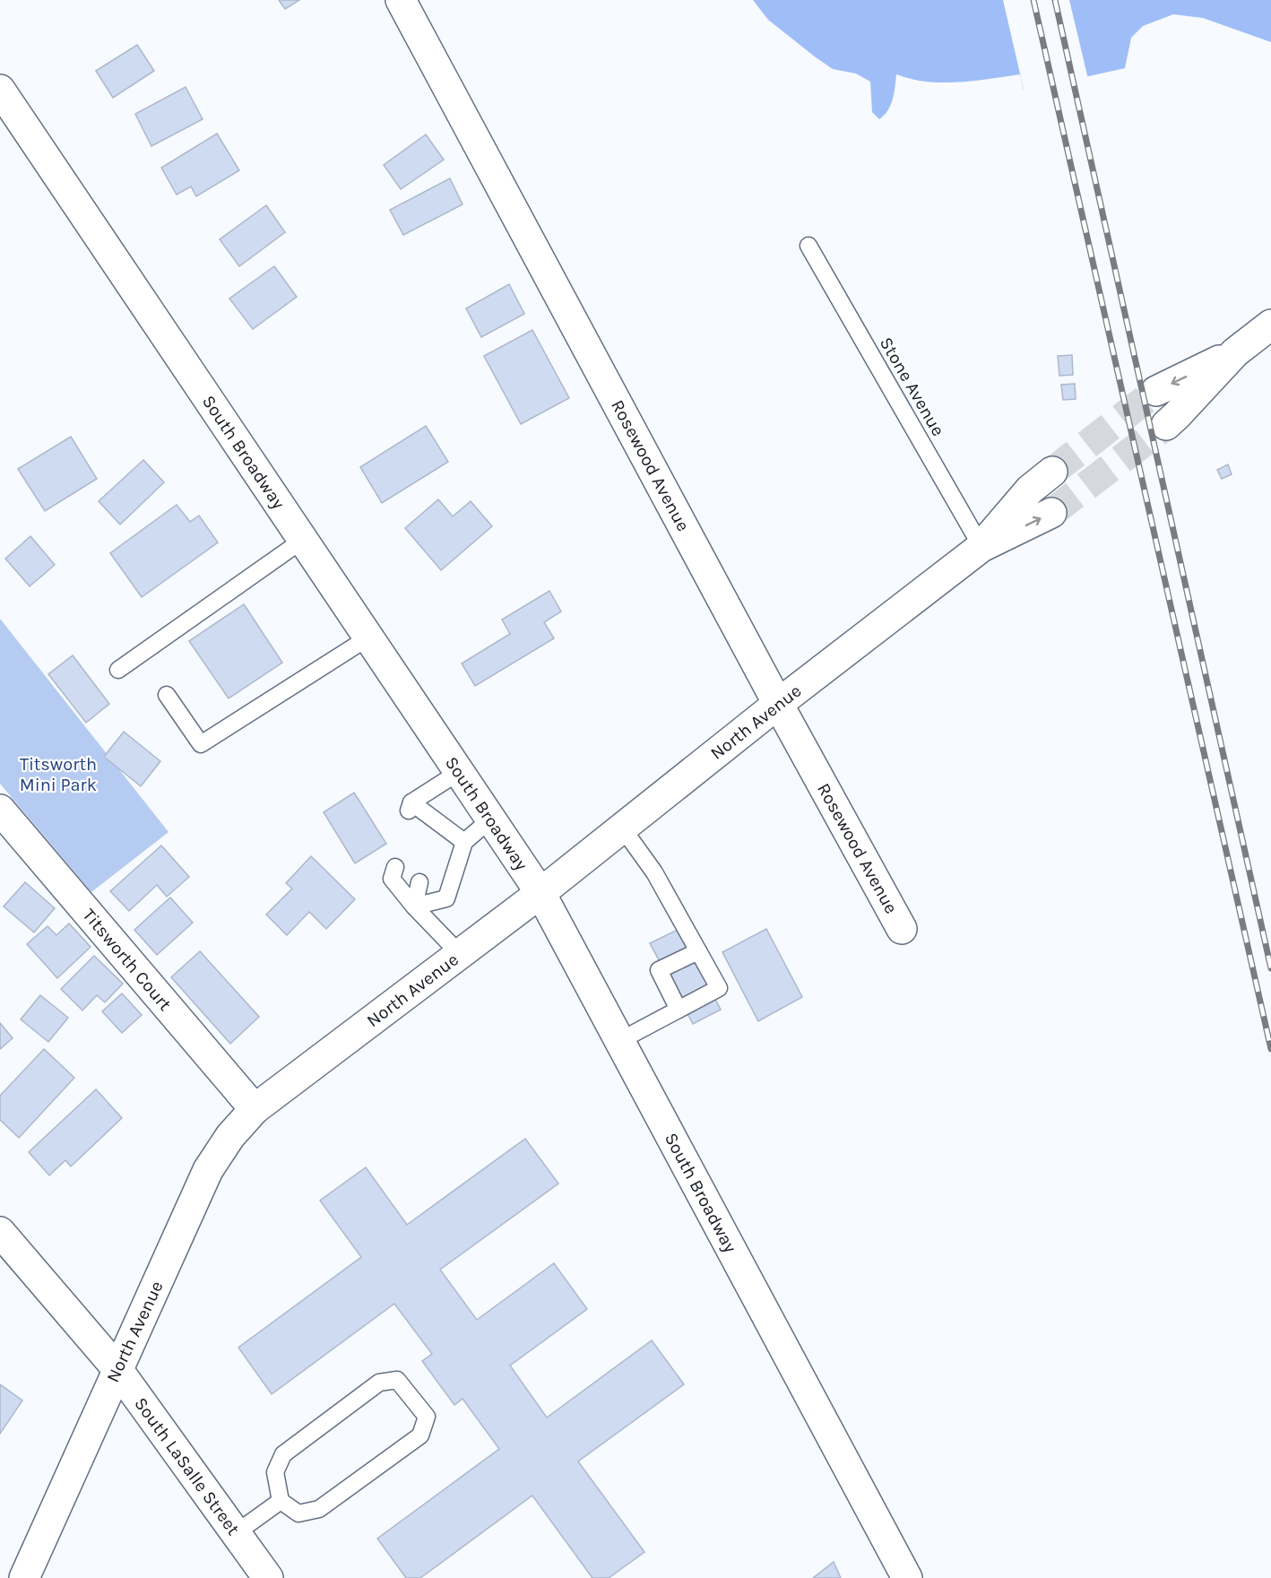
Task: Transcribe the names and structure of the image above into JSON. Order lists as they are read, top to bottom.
{
  "streets": {
    "street": [
      "South Broadway",
      "Rosewood Avenue",
      "North Avenue",
      "Titsworth Court",
      "South LaSalle Street"
    ],
    "lane": ["Stone Avenue"]
  },
  "crossings": [
    ["Stone Avenue", "North Avenue"],
    ["South Broadway", "North Avenue"],
    ["Rosewood Avenue", "North Avenue"],
    ["North Avenue", "Titsworth Court"],
    ["North Avenue", "South LaSalle Street"]
  ],
  "parks": ["Titsworth Mini Park"]
}
